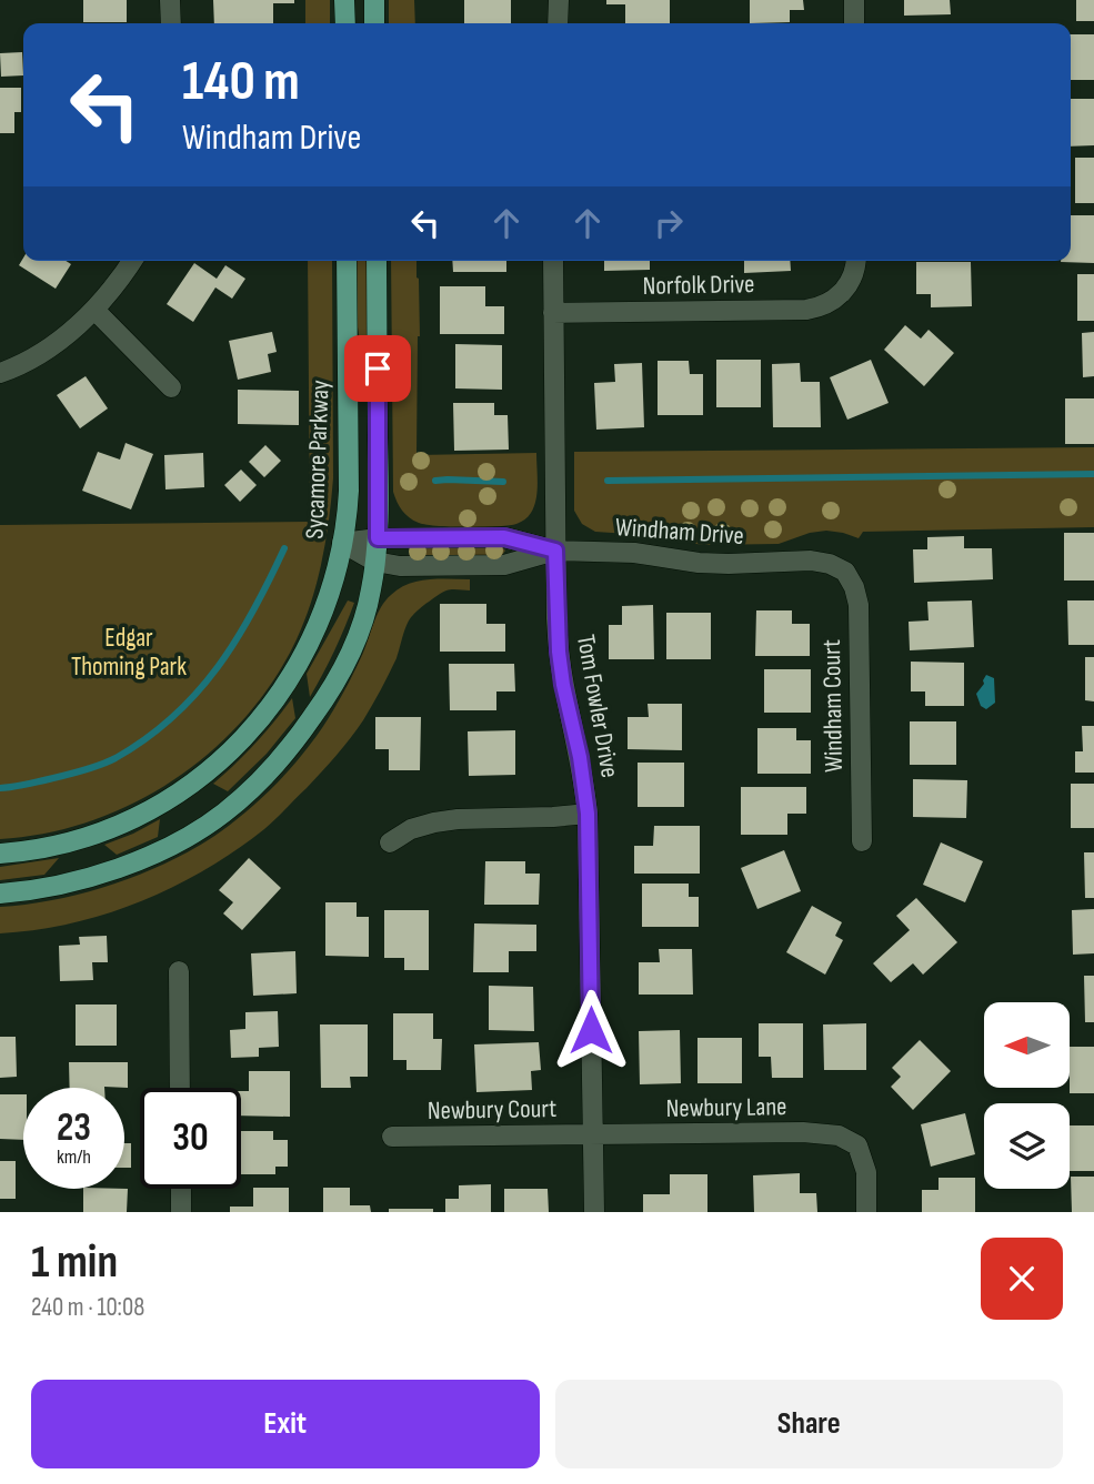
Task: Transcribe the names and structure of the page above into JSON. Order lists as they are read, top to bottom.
{
  "streets": {
    "main road": ["Sycamore Parkway"],
    "street": [
      "Norfolk Drive",
      "Windham Drive",
      "Tom Fowler Drive",
      "Windham Court",
      "Newbury Lane",
      "Newbury Court"
    ]
  },
  "crossings": [
    ["Norfolk Drive", "Tom Fowler Drive"],
    ["Sycamore Parkway", "Windham Drive"],
    ["Windham Drive", "Tom Fowler Drive"],
    ["Windham Drive", "Windham Court"],
    ["Tom Fowler Drive", "Newbury Lane"],
    ["Tom Fowler Drive", "Newbury Court"],
    ["Newbury Lane", "Newbury Court"]
  ],
  "parks": ["Edgar Thoming Park"],
  "north": "left",
  "page": {
    "turn": ["140 m", "Windham Drive"],
    "speed": "23 km/h",
    "limit": "30",
    "heading": ["1 min", "240 m · 10:08"],
    "buttons": ["Exit", "Share"]
  }
}
